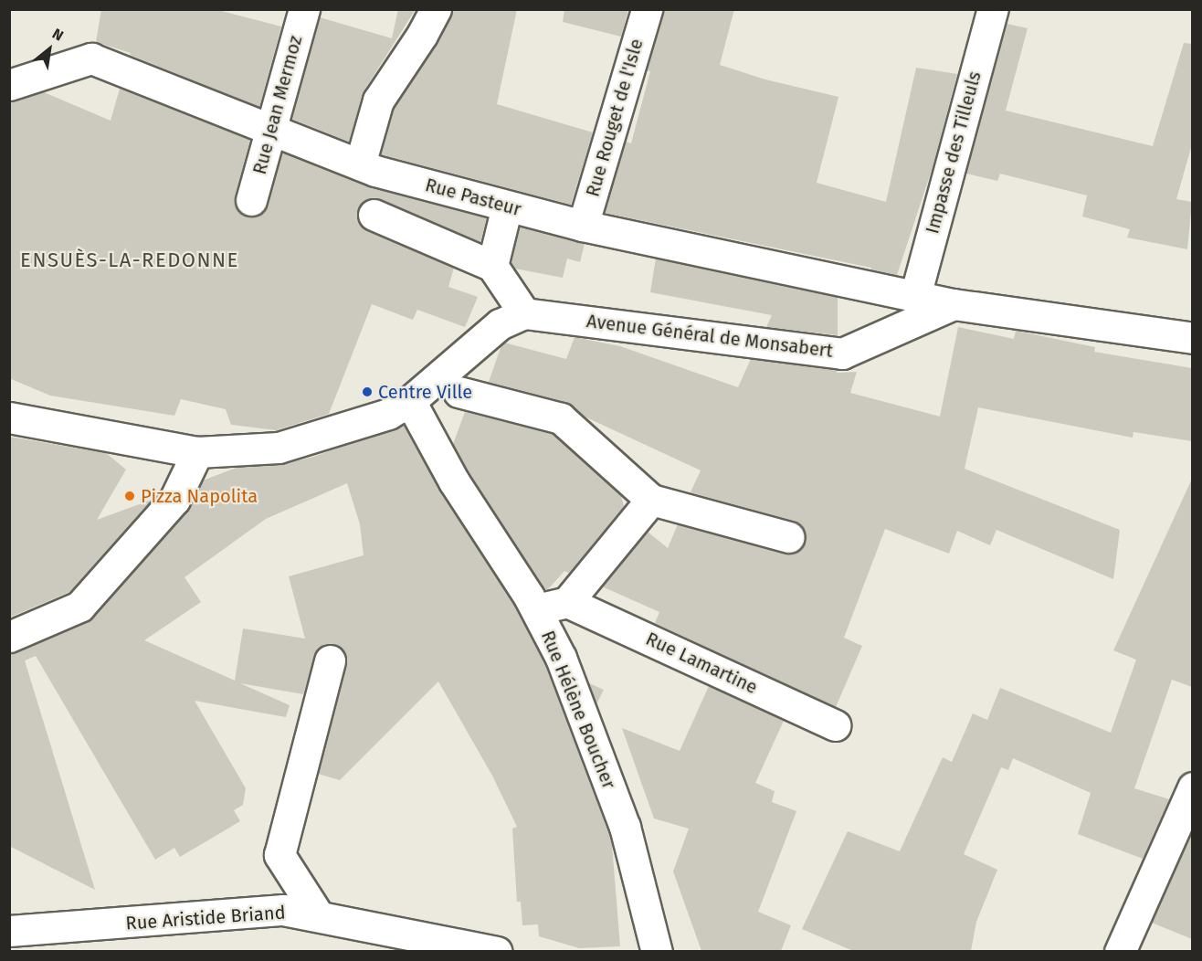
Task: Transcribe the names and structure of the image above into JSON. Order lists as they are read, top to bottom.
{
  "streets": {
    "street": [
      "Rue Jean Mermoz",
      "Rue Rouget de l'Isle",
      "Impasse des Tilleuls",
      "Rue Pasteur",
      "Avenue Général de Monsabert",
      "Rue Lamartine",
      "Rue Hélène Boucher",
      "Rue Aristide Briand"
    ]
  },
  "crossings": [
    ["Rue Jean Mermoz", "Rue Pasteur"],
    ["Rue Rouget de l'Isle", "Rue Pasteur"],
    ["Impasse des Tilleuls", "Rue Pasteur"],
    ["Rue Pasteur", "Avenue Général de Monsabert"]
  ],
  "districts": ["ENSUÈS-LA-REDONNE"],
  "places": ["Centre Ville", "Pizza Napolita"],
  "north": "top right"
}
